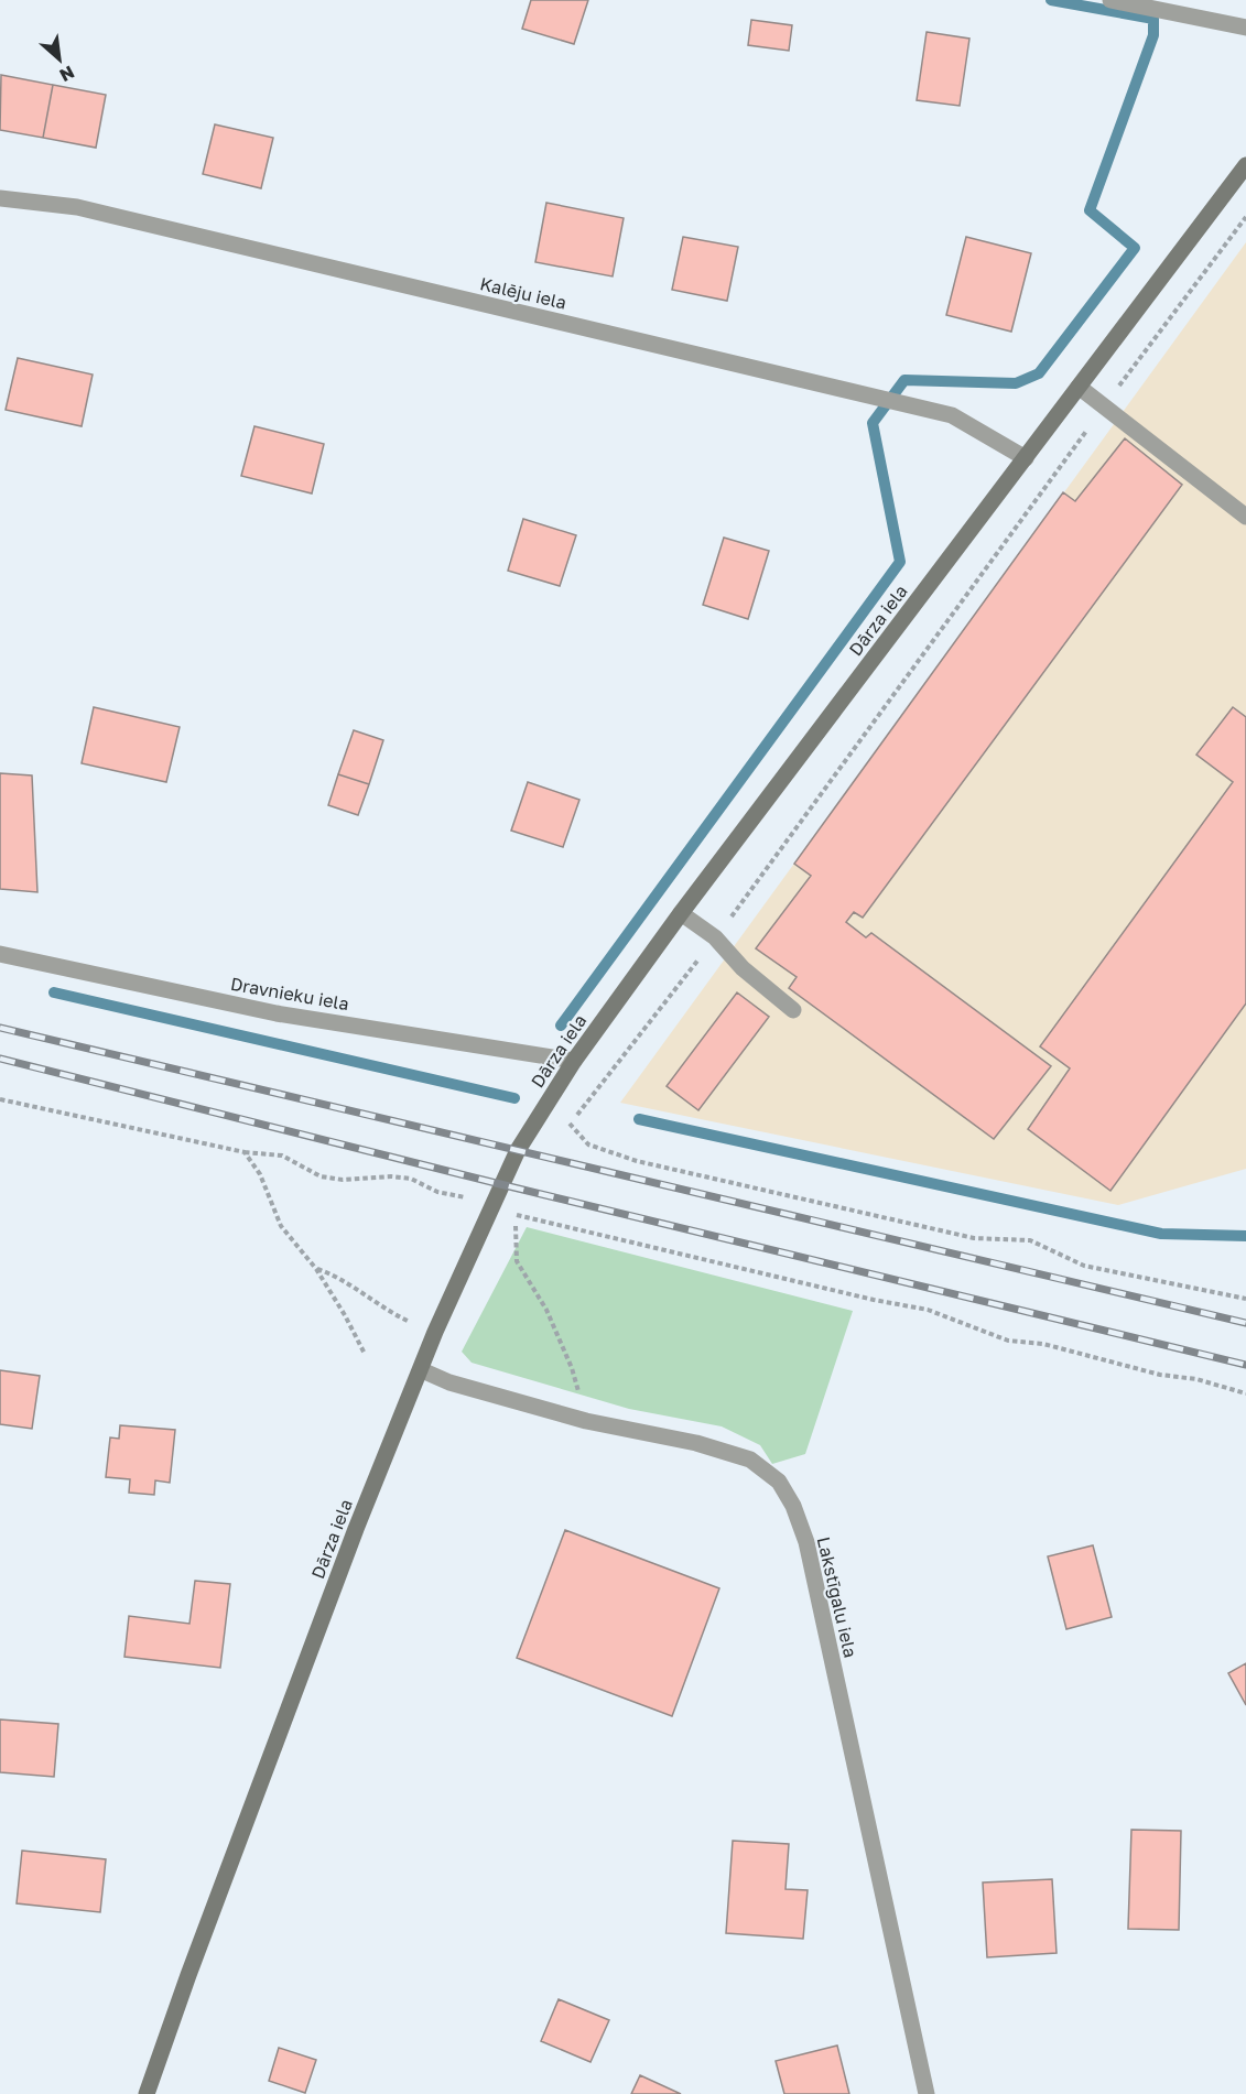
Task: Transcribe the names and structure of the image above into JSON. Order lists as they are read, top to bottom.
{
  "streets": {
    "street": [
      "Kalēju iela",
      "Dārza iela",
      "Dravnieku iela",
      "Lakstīgalu iela"
    ]
  },
  "crossings": [
    ["Kalēju iela", "Dārza iela"],
    ["Dārza iela", "Dravnieku iela"],
    ["Dārza iela", "Lakstīgalu iela"]
  ],
  "north": "bottom right"
}
